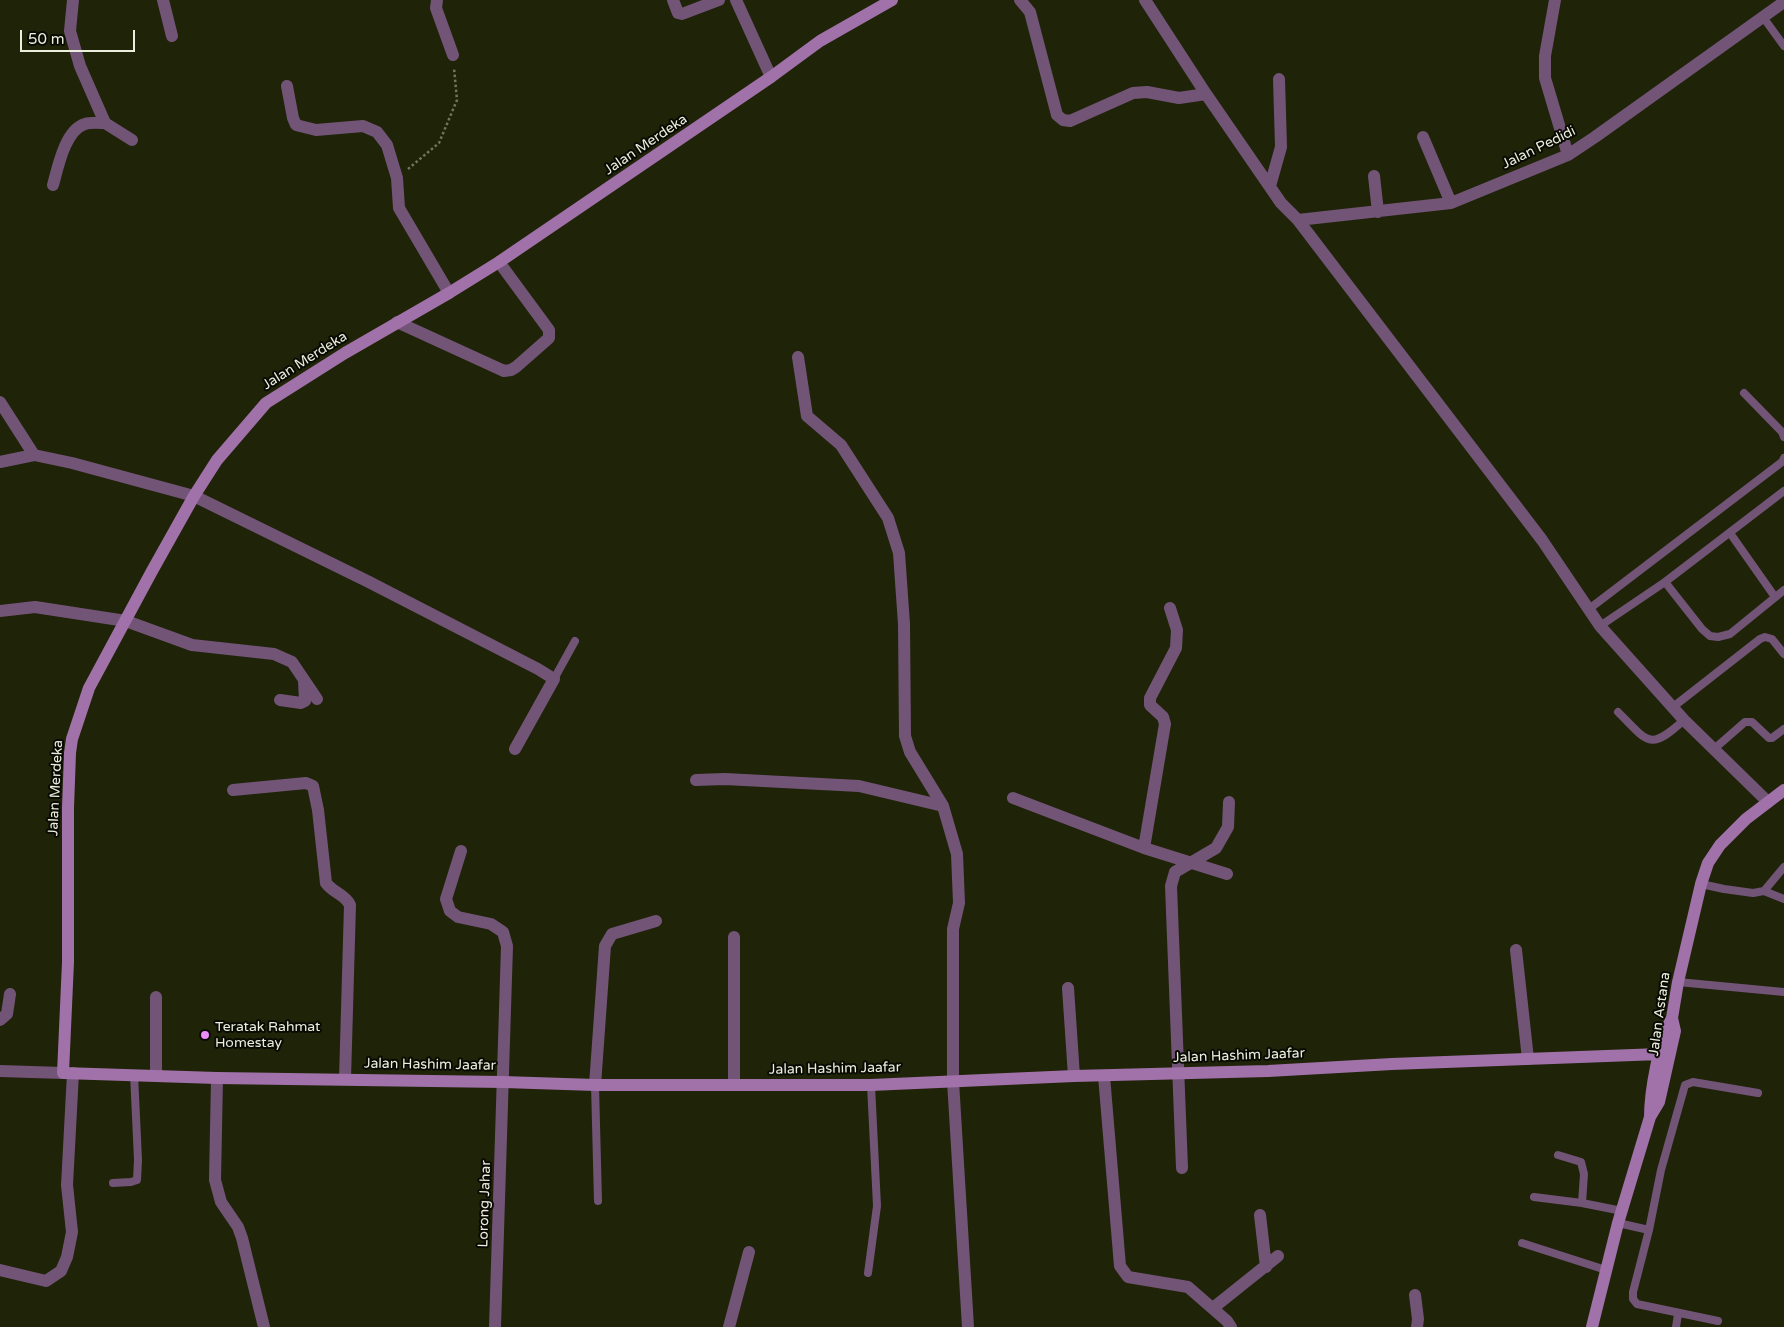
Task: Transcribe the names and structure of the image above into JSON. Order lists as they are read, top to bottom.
{
  "streets": {
    "street": [
      "Jalan Merdeka",
      "Jalan Pedidi",
      "Jalan Astana",
      "Jalan Hashim Jaafar",
      "Lorong Jahar"
    ]
  },
  "crossings": [
    ["Jalan Merdeka", "Jalan Hashim Jaafar"],
    ["Jalan Astana", "Jalan Hashim Jaafar"],
    ["Jalan Hashim Jaafar", "Lorong Jahar"]
  ],
  "places": ["Teratak Rahmat Homestay"],
  "scale_bar": "50 m"
}
